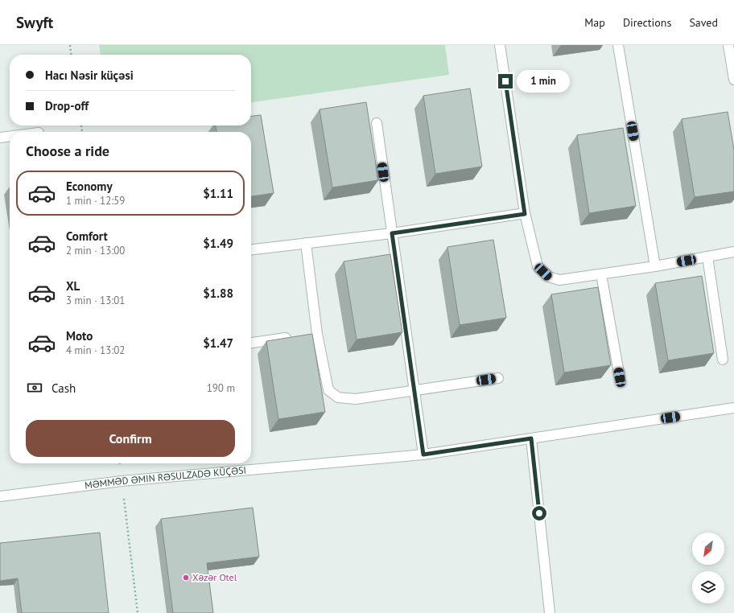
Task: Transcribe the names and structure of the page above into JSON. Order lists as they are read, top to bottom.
{
  "streets": {
    "street": ["MƏMMƏD ƏMIN RƏSULZADƏ KÜÇƏSI"]
  },
  "places": ["Xəzər Otel"],
  "north": "bottom left",
  "page": {
    "header": "Swyft",
    "nav": ["Map", "Directions", "Saved"],
    "banner": ["Hacı Nəsir küçəsi", "Drop-off"],
    "bubble": "1 min",
    "heading": "Choose a ride",
    "list": [
      {
        "name": "Economy",
        "note": "1 min · 12:59",
        "value": "$1.11"
      },
      {
        "name": "Comfort",
        "note": "2 min · 13:00",
        "value": "$1.49"
      },
      {
        "name": "XL",
        "note": "3 min · 13:01",
        "value": "$1.88"
      },
      {
        "name": "Moto",
        "note": "4 min · 13:02",
        "value": "$1.47"
      }
    ],
    "pay": ["Cash", "190 m"],
    "buttons": "Confirm"
  }
}
